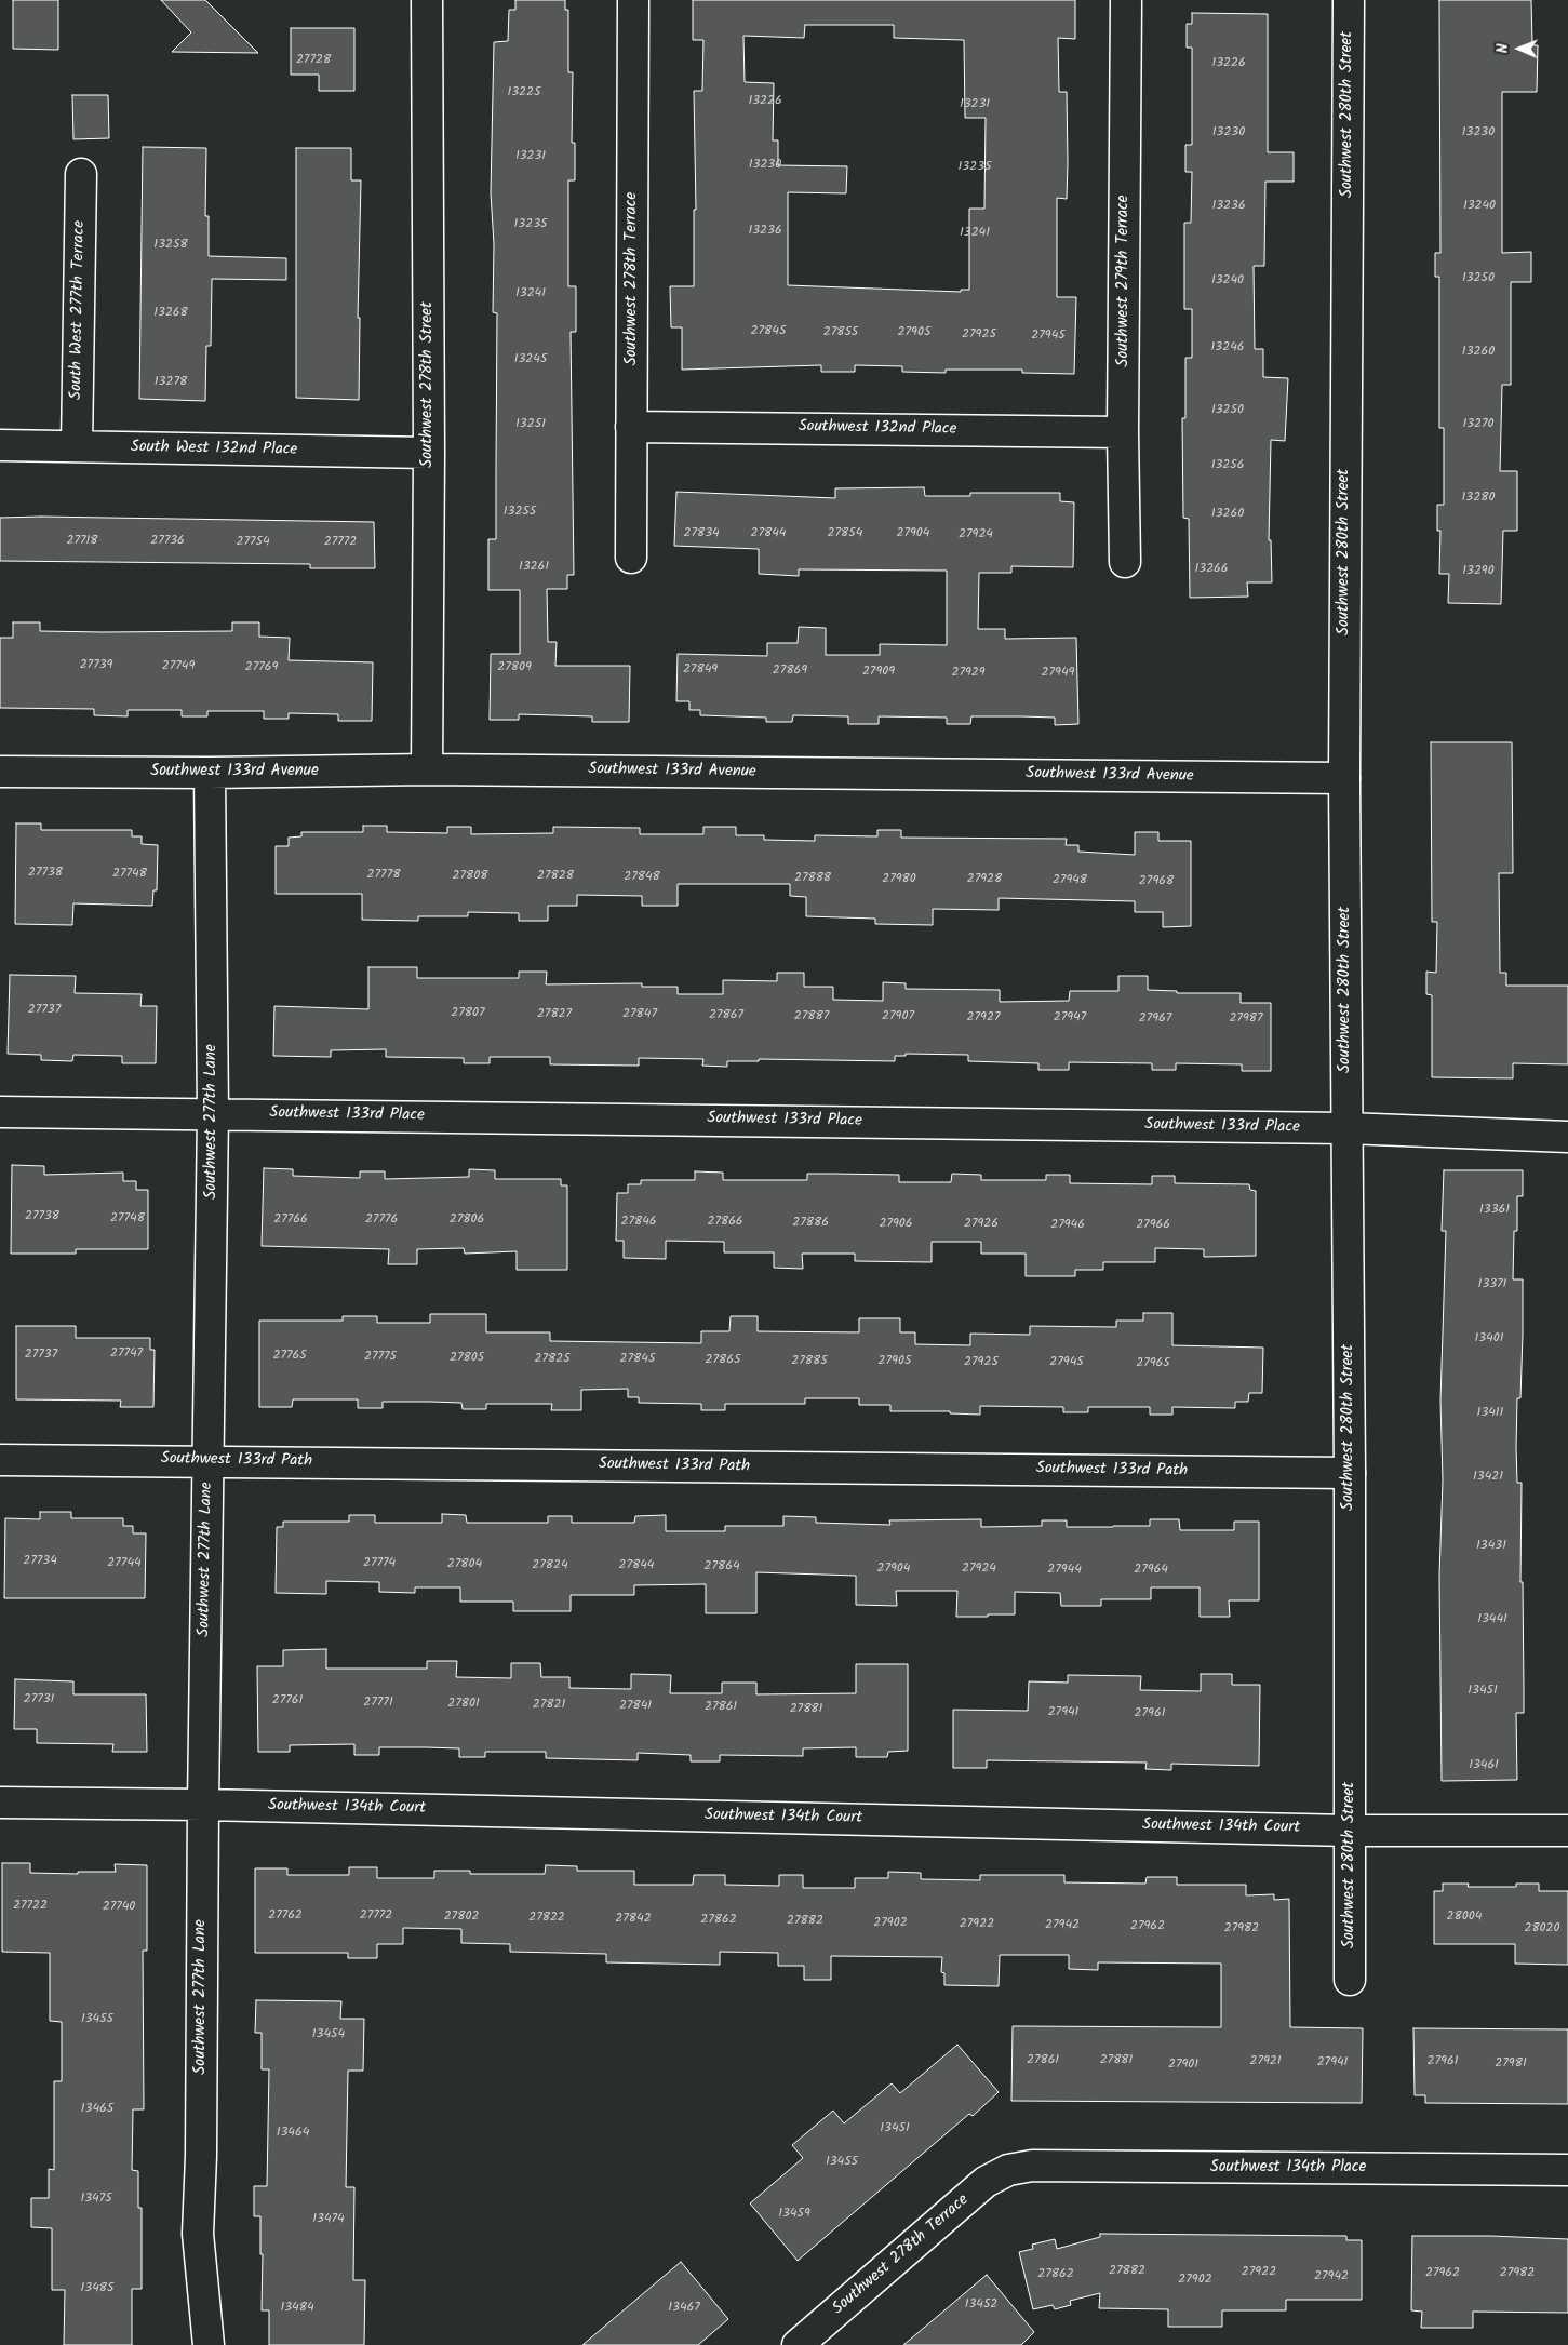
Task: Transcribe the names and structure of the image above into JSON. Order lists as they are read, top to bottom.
{
  "streets": {
    "street": [
      "Southwest 280th Street",
      "Southwest 278th Terrace",
      "Southwest 279th Terrace",
      "South West 277th Terrace",
      "Southwest 278th Street",
      "Southwest 132nd Place",
      "South West 132nd Place",
      "Southwest 133rd Avenue",
      "Southwest 133rd Place",
      "Southwest 277th Lane",
      "Southwest 133rd Path",
      "Southwest 134th Court",
      "Southwest 134th Place"
    ]
  },
  "crossings": [
    ["Southwest 280th Street", "Southwest 133rd Avenue"],
    ["Southwest 280th Street", "Southwest 133rd Place"],
    ["Southwest 280th Street", "Southwest 133rd Path"],
    ["Southwest 280th Street", "Southwest 134th Court"],
    ["Southwest 278th Terrace", "Southwest 132nd Place"],
    ["Southwest 278th Terrace", "Southwest 134th Place"],
    ["Southwest 279th Terrace", "Southwest 132nd Place"],
    ["South West 277th Terrace", "South West 132nd Place"],
    ["Southwest 278th Street", "South West 132nd Place"],
    ["Southwest 278th Street", "Southwest 133rd Avenue"],
    ["Southwest 133rd Avenue", "Southwest 277th Lane"],
    ["Southwest 133rd Place", "Southwest 277th Lane"],
    ["Southwest 277th Lane", "Southwest 133rd Path"],
    ["Southwest 277th Lane", "Southwest 134th Court"]
  ],
  "house_numbers": [
    "27728",
    "13226",
    "13225",
    "13226",
    "13231",
    "13230",
    "13230",
    "13231",
    "13230",
    "13235",
    "13236",
    "13240",
    "13235",
    "13236",
    "13241",
    "13258",
    "13250",
    "13240",
    "13241",
    "13268",
    "27845",
    "27855",
    "27905",
    "27925",
    "27945",
    "13246",
    "13260",
    "13245",
    "13278",
    "13250",
    "13251",
    "13270",
    "13256",
    "13280",
    "13255",
    "13260",
    "27834",
    "27844",
    "27854",
    "27904",
    "27924",
    "27718",
    "27736",
    "27754",
    "27772",
    "13261",
    "13266",
    "13290",
    "27739",
    "27749",
    "27769",
    "27809",
    "27849",
    "27869",
    "27909",
    "27929",
    "27949",
    "27738",
    "27748",
    "27778",
    "27808",
    "27828",
    "27848",
    "27888",
    "27980",
    "27928",
    "27948",
    "27968",
    "27737",
    "27807",
    "27827",
    "27847",
    "27867",
    "27887",
    "27907",
    "27927",
    "27947",
    "27967",
    "27987",
    "13361",
    "27738",
    "27748",
    "27766",
    "27776",
    "27806",
    "27846",
    "27866",
    "27886",
    "27906",
    "27926",
    "27946",
    "27966",
    "13371",
    "13401",
    "27747",
    "27737",
    "27765",
    "27775",
    "27805",
    "27825",
    "27845",
    "27865",
    "27885",
    "27905",
    "27925",
    "27945",
    "27965",
    "13411",
    "13421",
    "13431",
    "27734",
    "27744",
    "27774",
    "27804",
    "27824",
    "27844",
    "27864",
    "27904",
    "27924",
    "27944",
    "27964",
    "13441",
    "13451",
    "27731",
    "27761",
    "27771",
    "27801",
    "27821",
    "27841",
    "27861",
    "27881",
    "27941",
    "27961",
    "13461",
    "27722",
    "27740",
    "27762",
    "27772",
    "27802",
    "28004",
    "27822",
    "27842",
    "27862",
    "27882",
    "27902",
    "27922",
    "27942",
    "27962",
    "27982",
    "28020",
    "13455",
    "13454",
    "27861",
    "27881",
    "27921",
    "27961",
    "27941",
    "27981",
    "27901",
    "13465",
    "13451",
    "13464",
    "13455",
    "13475",
    "13459",
    "13474",
    "27882",
    "27922",
    "27962",
    "27982",
    "27862",
    "27942",
    "27902",
    "13485",
    "13452",
    "13484",
    "13467"
  ],
  "north": "left"
}
